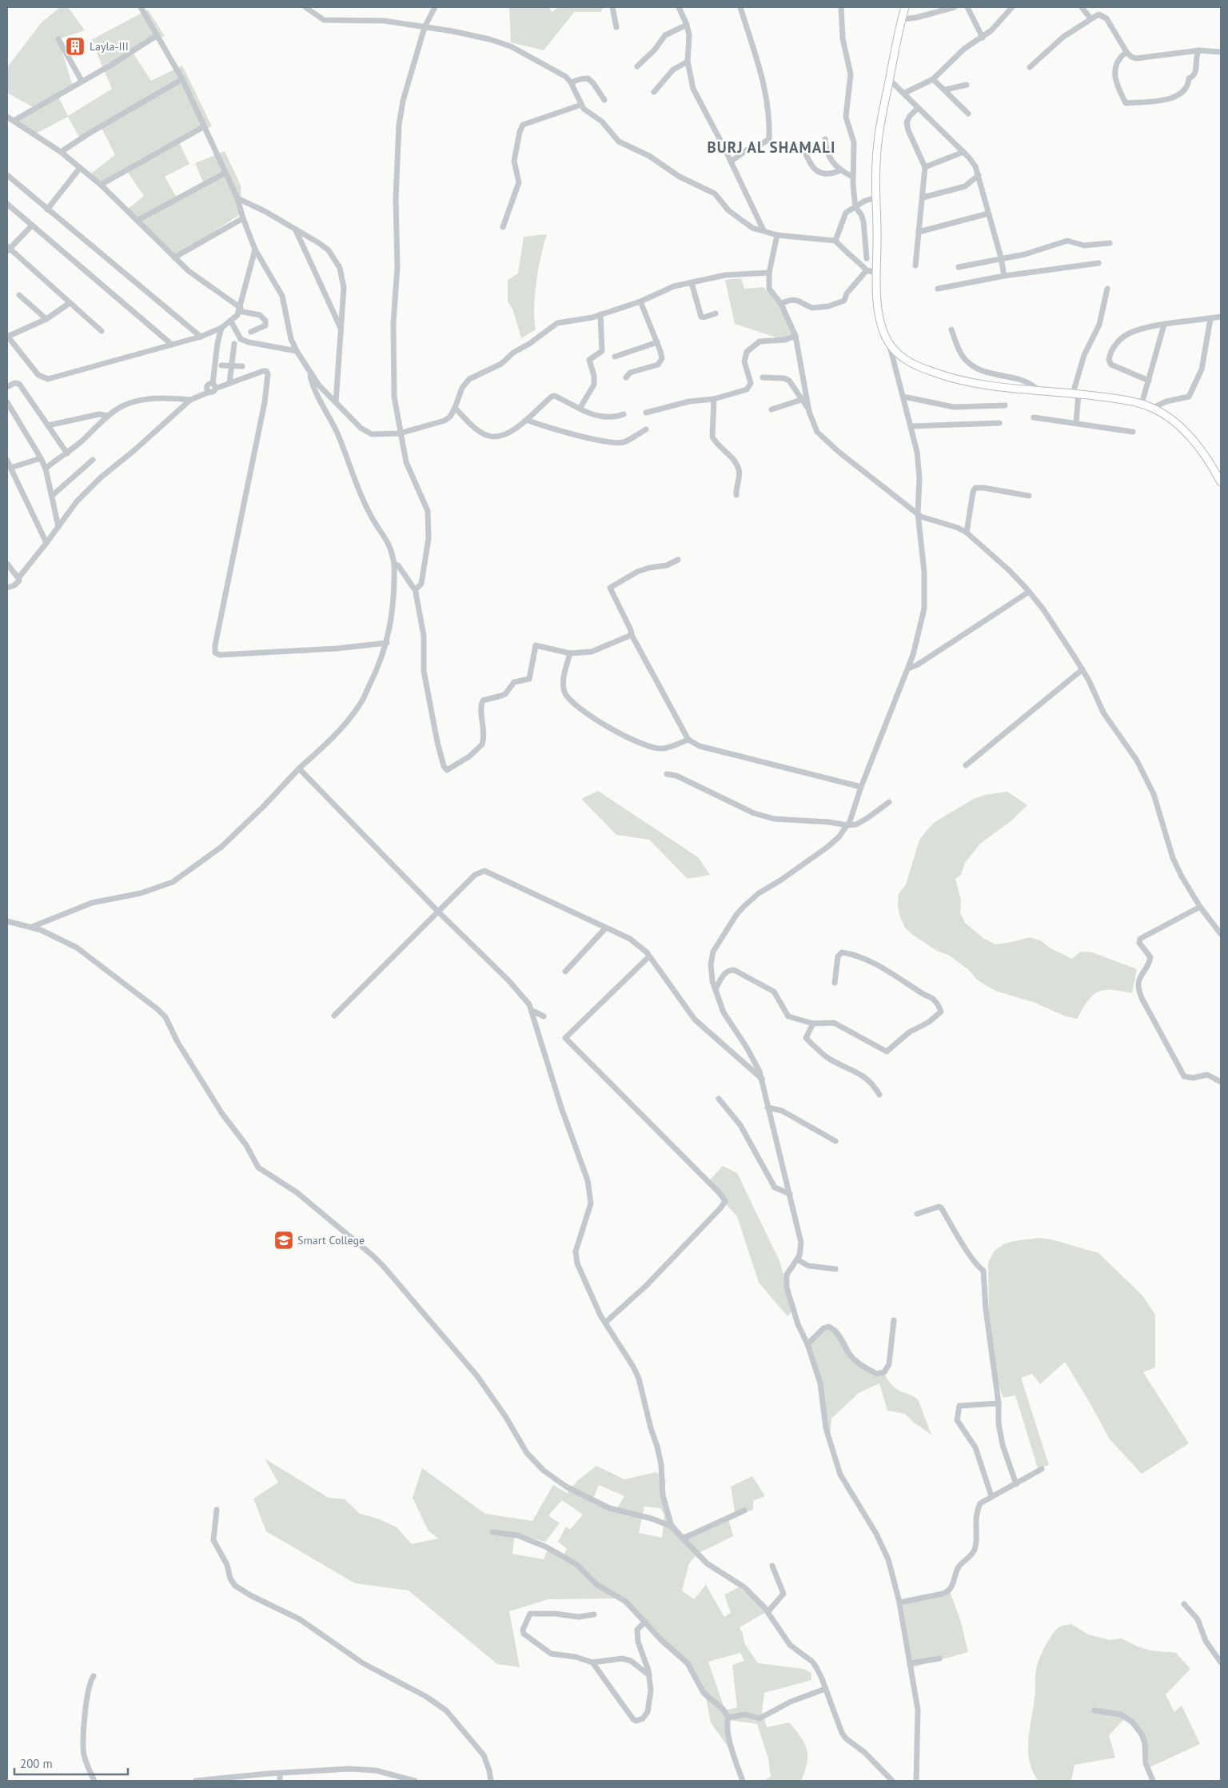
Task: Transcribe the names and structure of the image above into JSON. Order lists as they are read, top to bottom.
{
  "districts": ["BURJ AL SHAMALI"],
  "places": {
    "building": ["Layla-III"],
    "school or university": ["Smart College"]
  },
  "scale_bar": "200 m"
}
